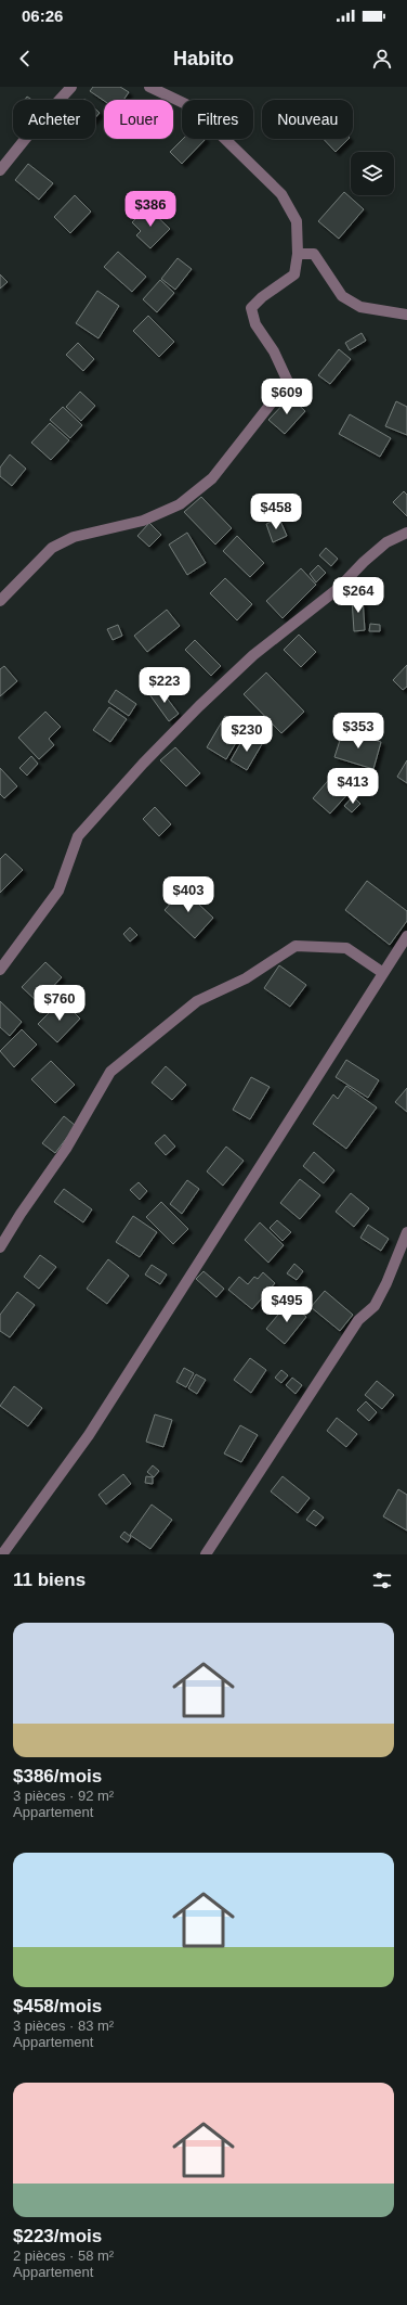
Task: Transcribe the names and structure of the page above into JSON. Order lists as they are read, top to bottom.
{
  "page": {
    "status": "06:26",
    "header": "Habito",
    "chip": [
      "Acheter",
      "Louer",
      "Filtres",
      "Nouveau"
    ],
    "price": [
      "$386",
      "$609",
      "$458",
      "$264",
      "$223",
      "$353",
      "$230",
      "$413",
      "$403",
      "$760",
      "$495"
    ],
    "heading": "11 biens",
    "list": [
      {
        "name": "$386/mois",
        "note": "3 pièces · 92 m² · Appartement"
      },
      {
        "name": "$458/mois",
        "note": "3 pièces · 83 m² · Appartement"
      },
      {
        "name": "$223/mois",
        "note": "2 pièces · 58 m² · Appartement"
      }
    ]
  }
}
